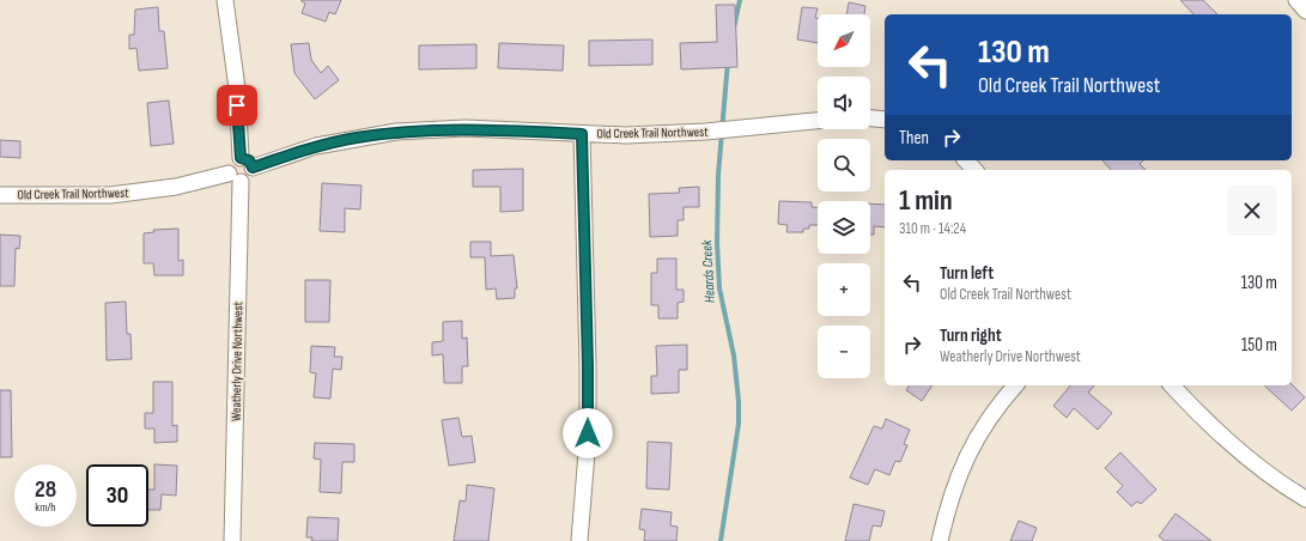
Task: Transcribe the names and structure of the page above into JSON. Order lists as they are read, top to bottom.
{
  "streets": {
    "street": ["Old Creek Trail Northwest", "Weatherly Drive Northwest"]
  },
  "crossings": [
    ["Old Creek Trail Northwest", "Weatherly Drive Northwest"]
  ],
  "water": ["Heards Creek"],
  "north": "bottom left",
  "page": {
    "map_buttons": ["+", "−"],
    "turn": ["130 m", "Old Creek Trail Northwest"],
    "then": "Then",
    "heading": ["1 min", "310 m · 14:24"],
    "list": [
      {
        "name": "Turn left",
        "note": "Old Creek Trail Northwest",
        "value": "130 m"
      },
      {
        "name": "Turn right",
        "note": "Weatherly Drive Northwest",
        "value": "150 m"
      }
    ],
    "speed": "28 km/h",
    "limit": "30"
  }
}
